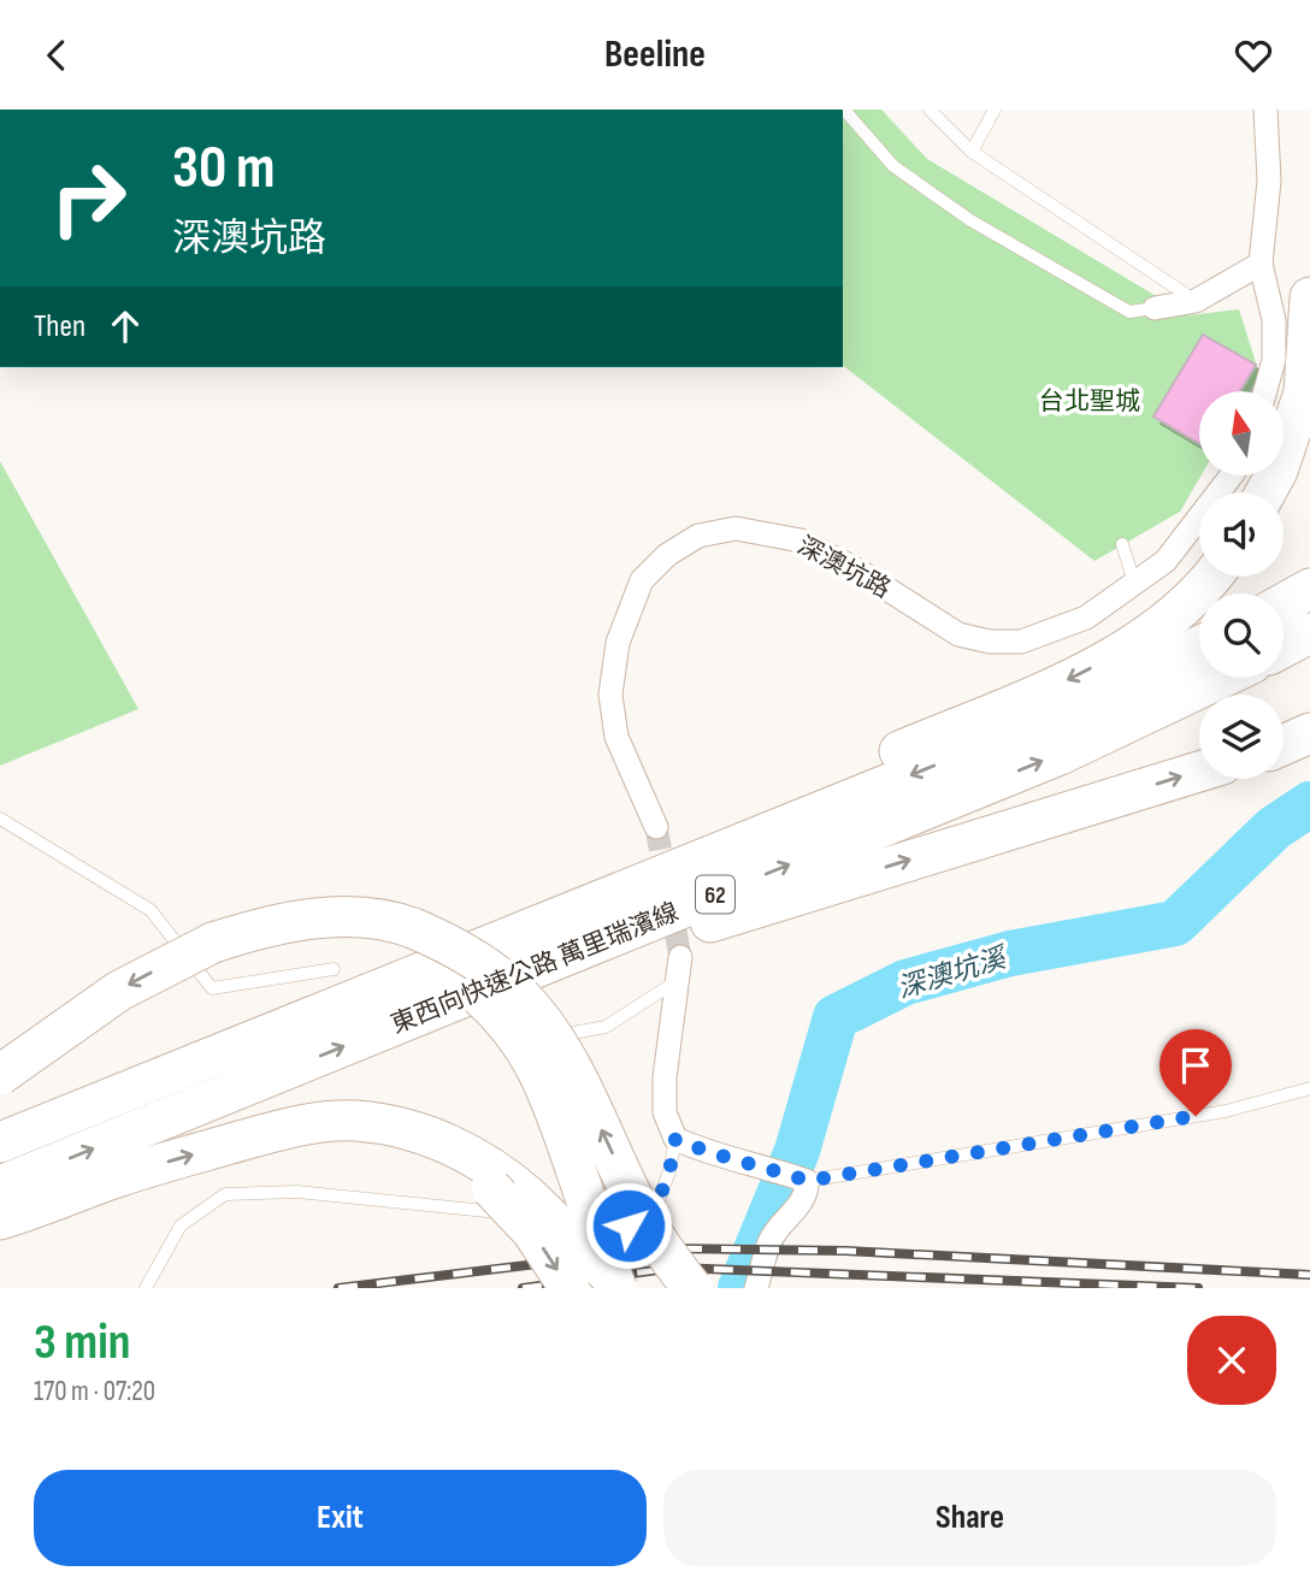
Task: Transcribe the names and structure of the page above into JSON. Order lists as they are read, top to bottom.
{
  "streets": {
    "highway": ["62", "東西向快速公路 萬里瑞濱線"],
    "street": ["深澳坑路"]
  },
  "water": ["深澳坑溪"],
  "parks": ["台北聖城"],
  "north": "top",
  "page": {
    "header": "Beeline",
    "turn": ["30 m", "深澳坑路"],
    "then": "Then",
    "heading": ["3 min", "170 m · 07:20"],
    "buttons": ["Exit", "Share"]
  }
}
